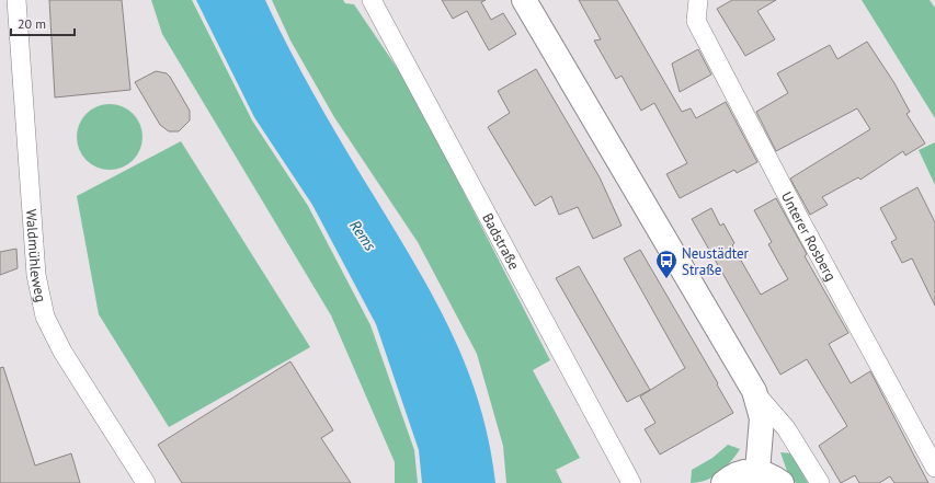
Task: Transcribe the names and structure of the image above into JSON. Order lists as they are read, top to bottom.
{
  "streets": {
    "street": ["Unterer Rosberg", "Badstraße", "Waldmühleweg"]
  },
  "water": ["Rems"],
  "places": {
    "bus stop": ["Neustädter Straße"]
  },
  "scale_bar": "20 m"
}
